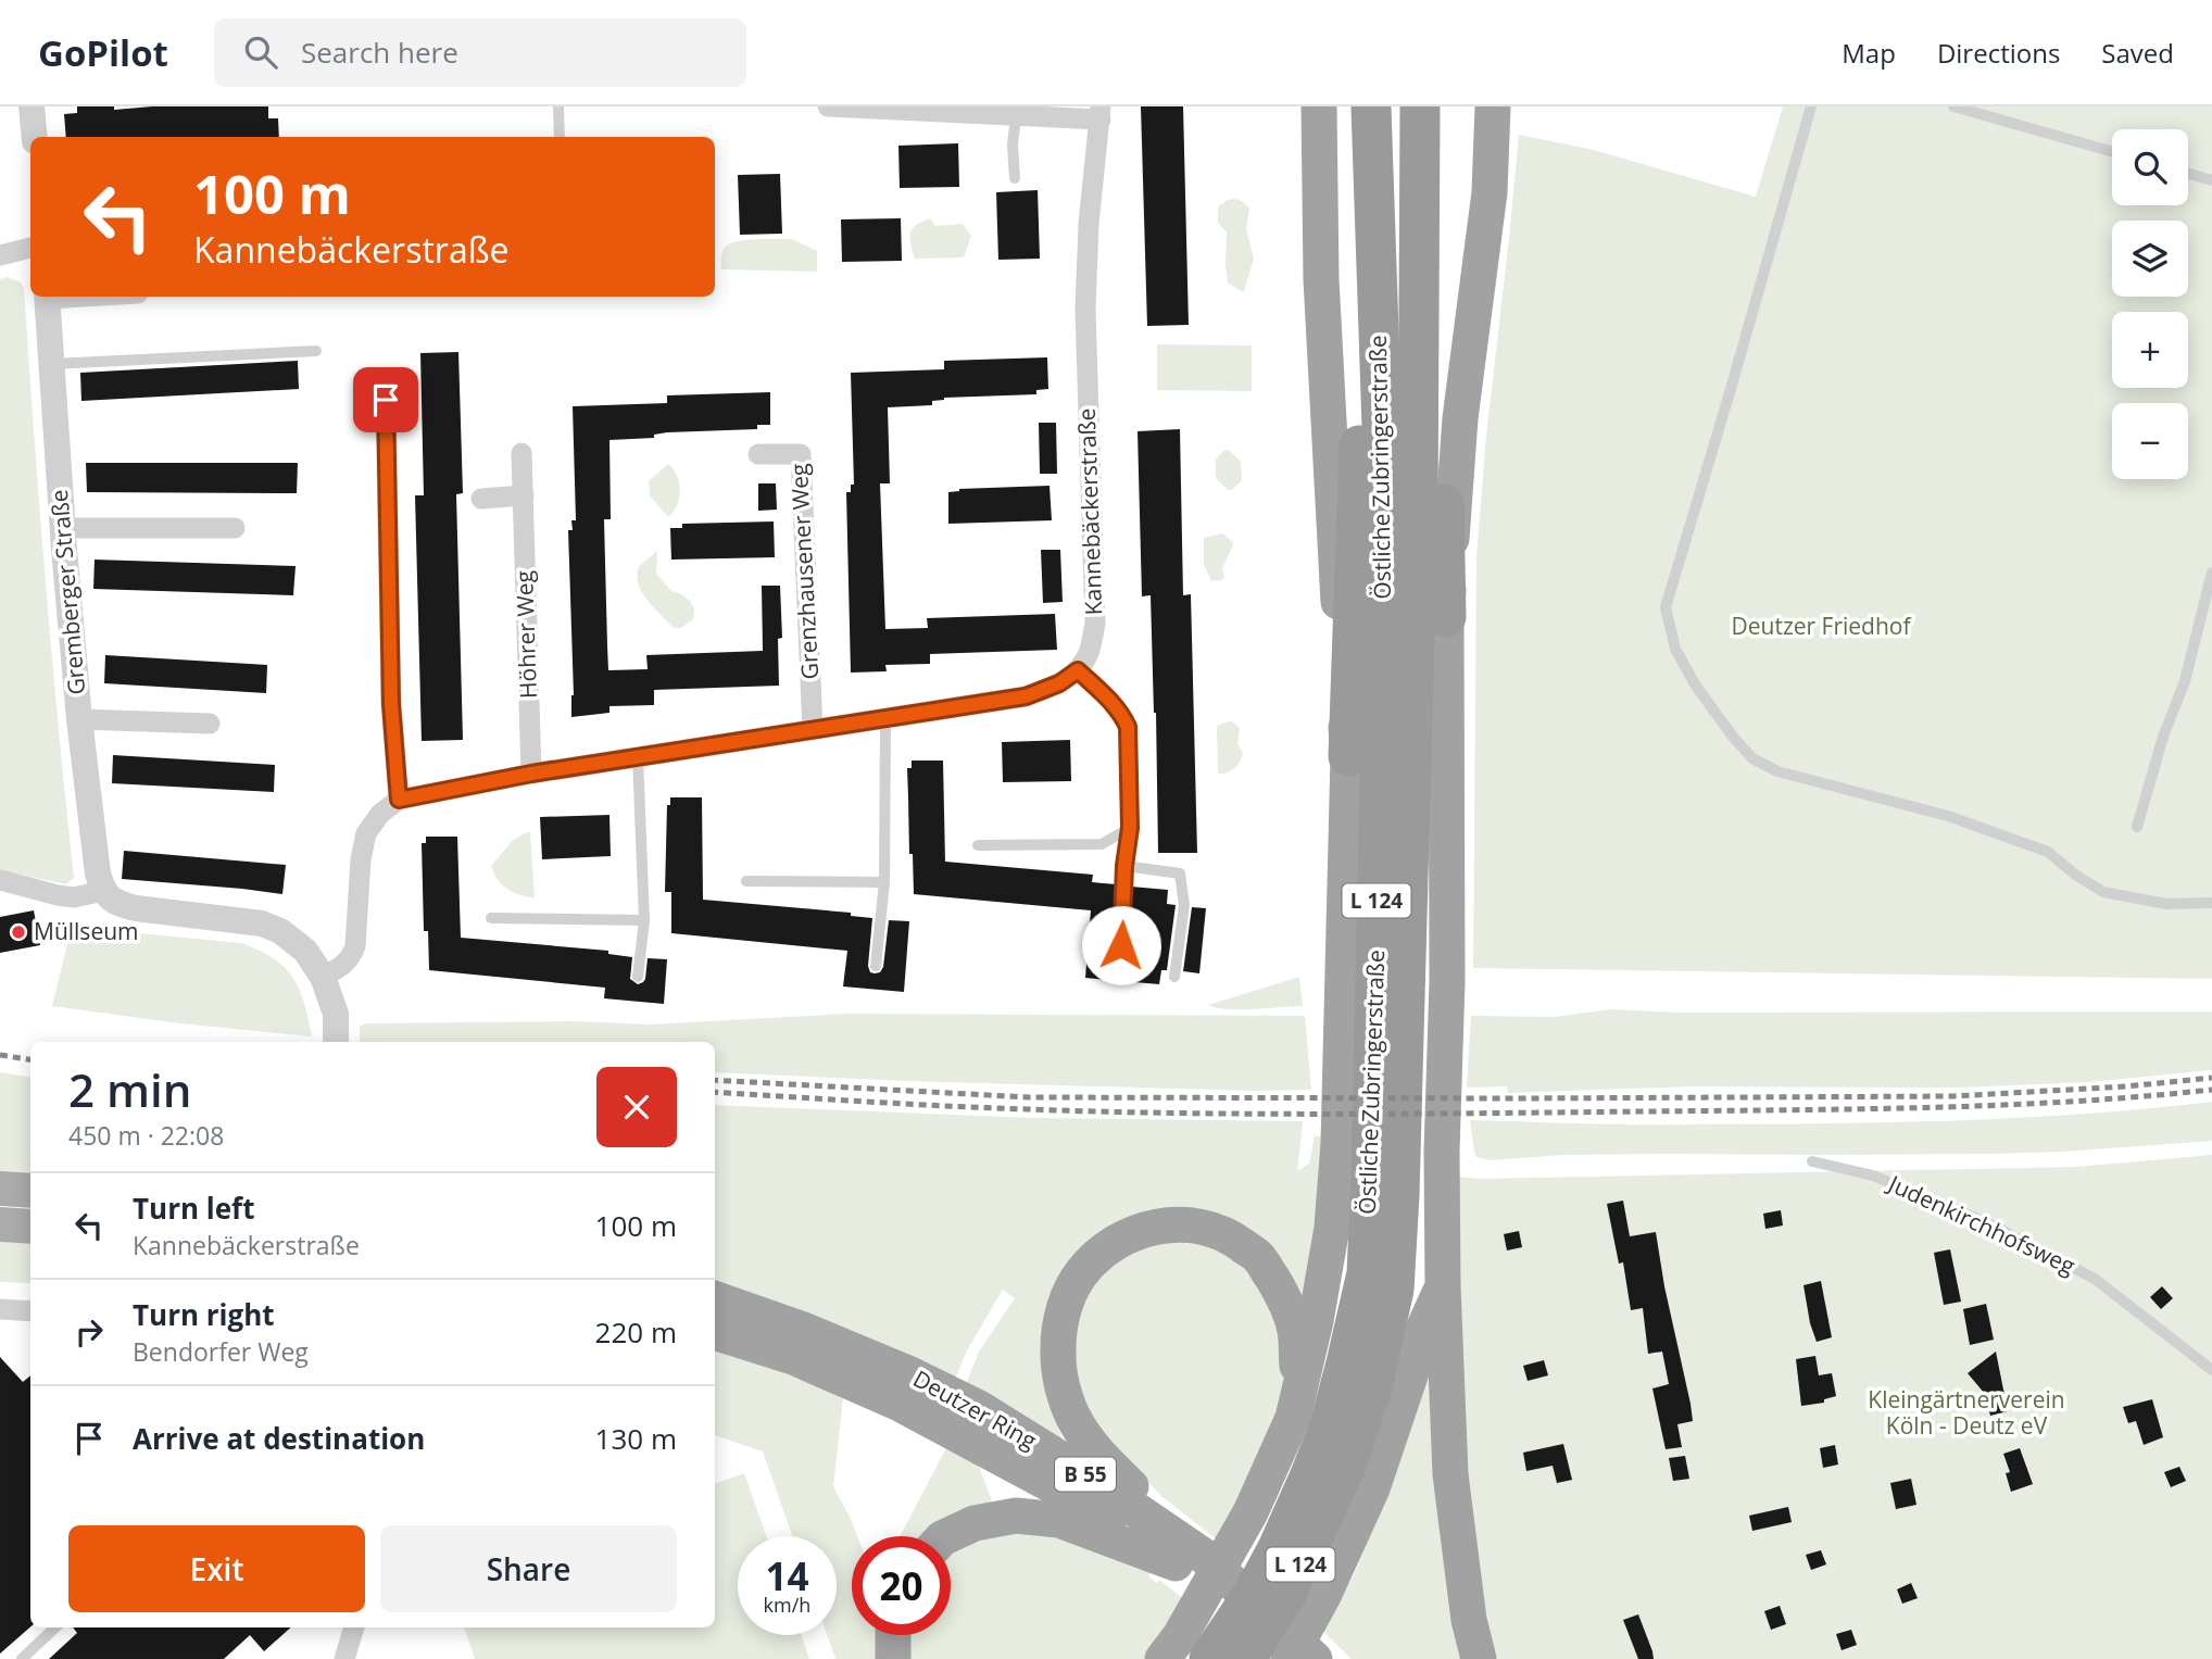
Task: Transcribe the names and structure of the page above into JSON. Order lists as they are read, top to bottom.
{
  "streets": {
    "highway": [
      "Östliche Zubringerstraße",
      "L 124",
      "Deutzer Ring",
      "B 55"
    ],
    "street": [
      "Kannebäckerstraße",
      "Grenzhausener Weg",
      "Gremberger Straße",
      "Höhrer Weg"
    ],
    "lane": ["Judenkirchhofsweg"]
  },
  "crossings": [
    ["Östliche Zubringerstraße", "L 124"]
  ],
  "parks": ["Deutzer Friedhof", "Kleingärtnerverein Köln - Deutz eV"],
  "places": ["Müllseum"],
  "page": {
    "header": "GoPilot",
    "search": "Search here",
    "nav": ["Map", "Directions", "Saved"],
    "map_buttons": ["+", "−"],
    "turn": ["100 m", "Kannebäckerstraße"],
    "heading": ["2 min", "450 m · 22:08"],
    "list": [
      {
        "name": "Turn left",
        "note": "Kannebäckerstraße",
        "value": "100 m"
      },
      {
        "name": "Turn right",
        "note": "Bendorfer Weg",
        "value": "220 m"
      },
      {
        "name": "Arrive at destination",
        "value": "130 m"
      }
    ],
    "buttons": ["Exit", "Share"],
    "speed": "14 km/h",
    "limit": "20"
  }
}
